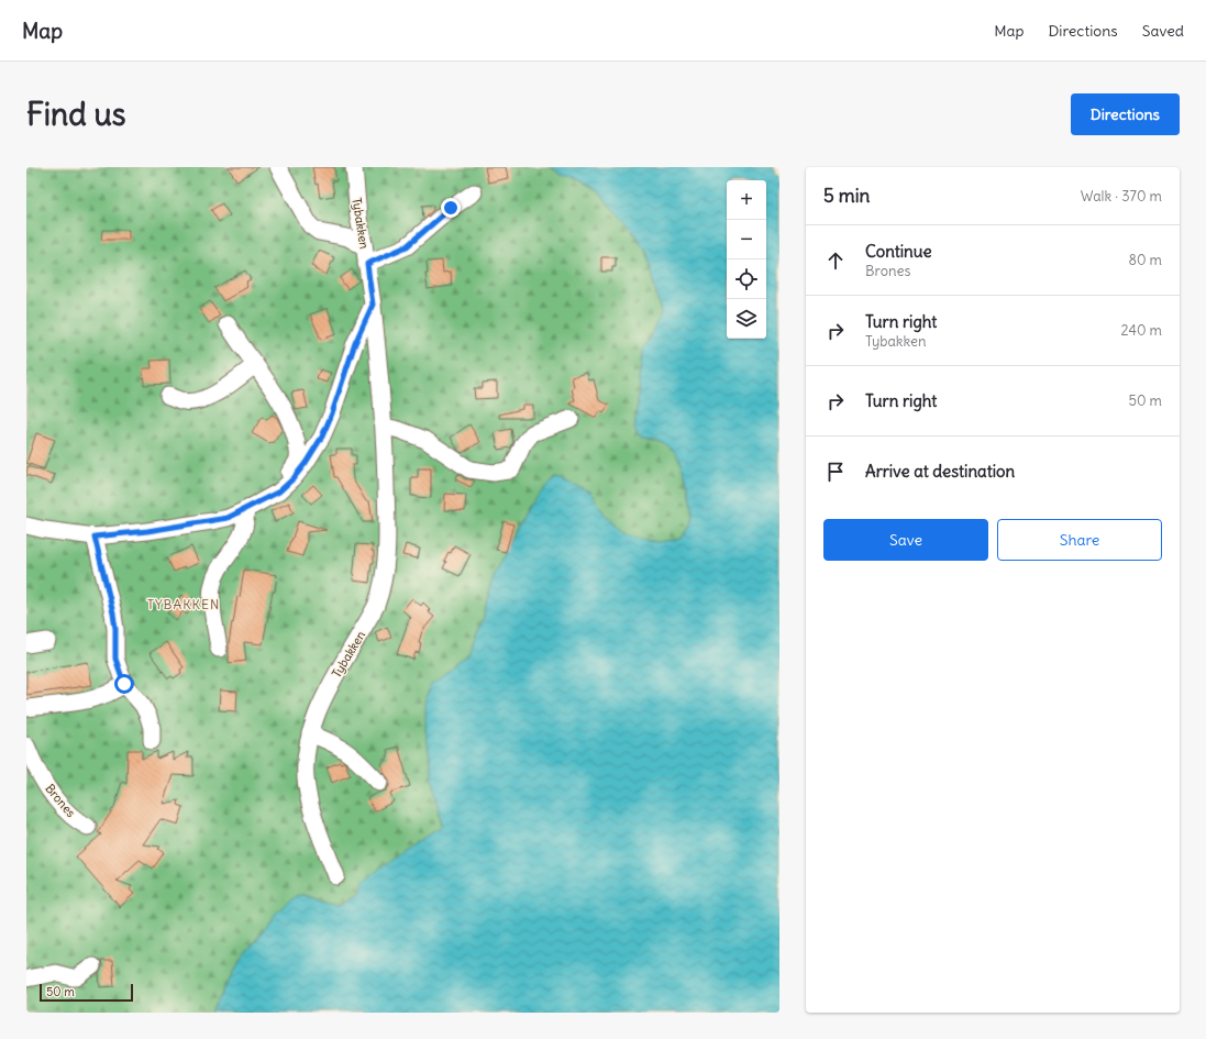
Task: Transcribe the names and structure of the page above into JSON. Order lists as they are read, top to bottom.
{
  "streets": {
    "street": ["Tybakken", "Brones"]
  },
  "districts": ["TYBAKKEN"],
  "scale_bar": "50 m",
  "page": {
    "header": "Map",
    "nav": ["Map", "Directions", "Saved"],
    "buttons": [
      "Directions",
      ["Save", "Share"]
    ],
    "title": "Find us",
    "heading": ["5 min", "Walk · 370 m"],
    "map_buttons": ["+", "−"],
    "list": [
      ["Continue", "Brones", "80 m"],
      ["Turn right", "Tybakken", "240 m"],
      ["Turn right", "50 m"],
      "Arrive at destination"
    ],
    "scale": "50 m"
  }
}
